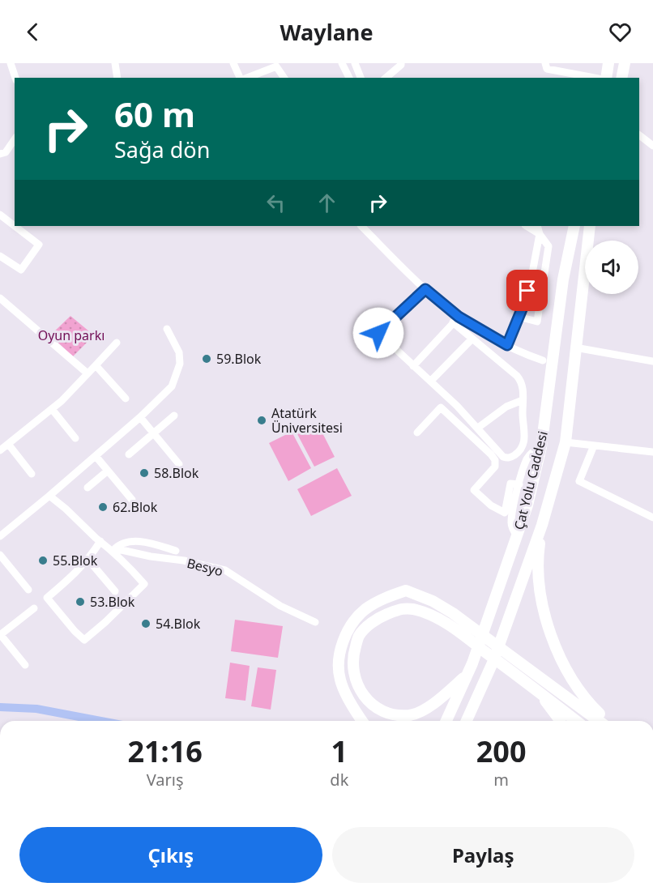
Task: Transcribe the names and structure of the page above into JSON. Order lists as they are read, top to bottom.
{
  "streets": {
    "highway": ["Çat Yolu Caddesi"],
    "street": ["Besyo"]
  },
  "parks": ["Oyun parkı"],
  "places": [
    "59.Blok",
    "Atatürk Üniversitesi",
    "58.Blok",
    "62.Blok",
    "55.Blok",
    "53.Blok",
    "54.Blok"
  ],
  "page": {
    "header": "Waylane",
    "turn": ["60 m", "Sağa dön"],
    "eta": [
      "21:16",
      "Varış",
      "1",
      "dk",
      "200",
      "m"
    ],
    "buttons": ["Çıkış", "Paylaş"]
  }
}
